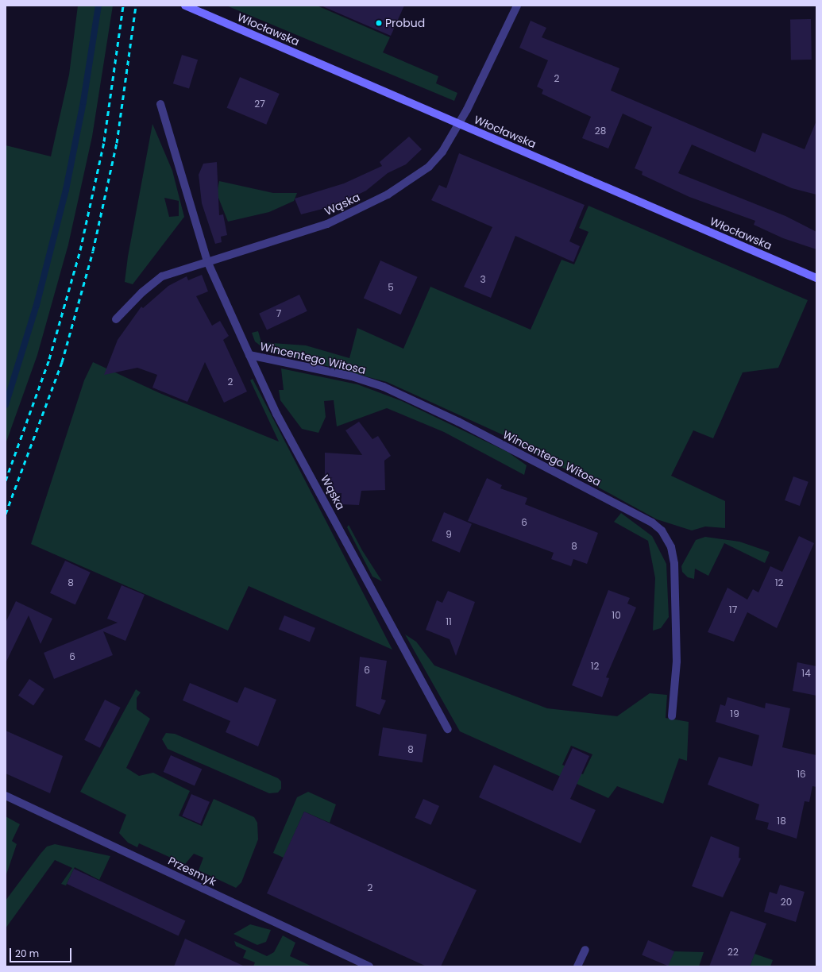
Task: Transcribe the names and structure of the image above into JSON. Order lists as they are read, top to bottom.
{
  "streets": {
    "street": [
      "Włocławska",
      "Wąska",
      "Wincentego Witosa",
      "Przesmyk"
    ]
  },
  "crossings": [
    ["Włocławska", "Wąska"],
    ["Wąska", "Wincentego Witosa"]
  ],
  "places": ["Probud"],
  "house_numbers": [
    "2",
    "27",
    "28",
    "3",
    "5",
    "7",
    "2",
    "6",
    "9",
    "8",
    "8",
    "12",
    "17",
    "10",
    "11",
    "6",
    "12",
    "6",
    "14",
    "19",
    "8",
    "16",
    "18",
    "2",
    "20",
    "22"
  ],
  "scale_bar": "20 m"
}
